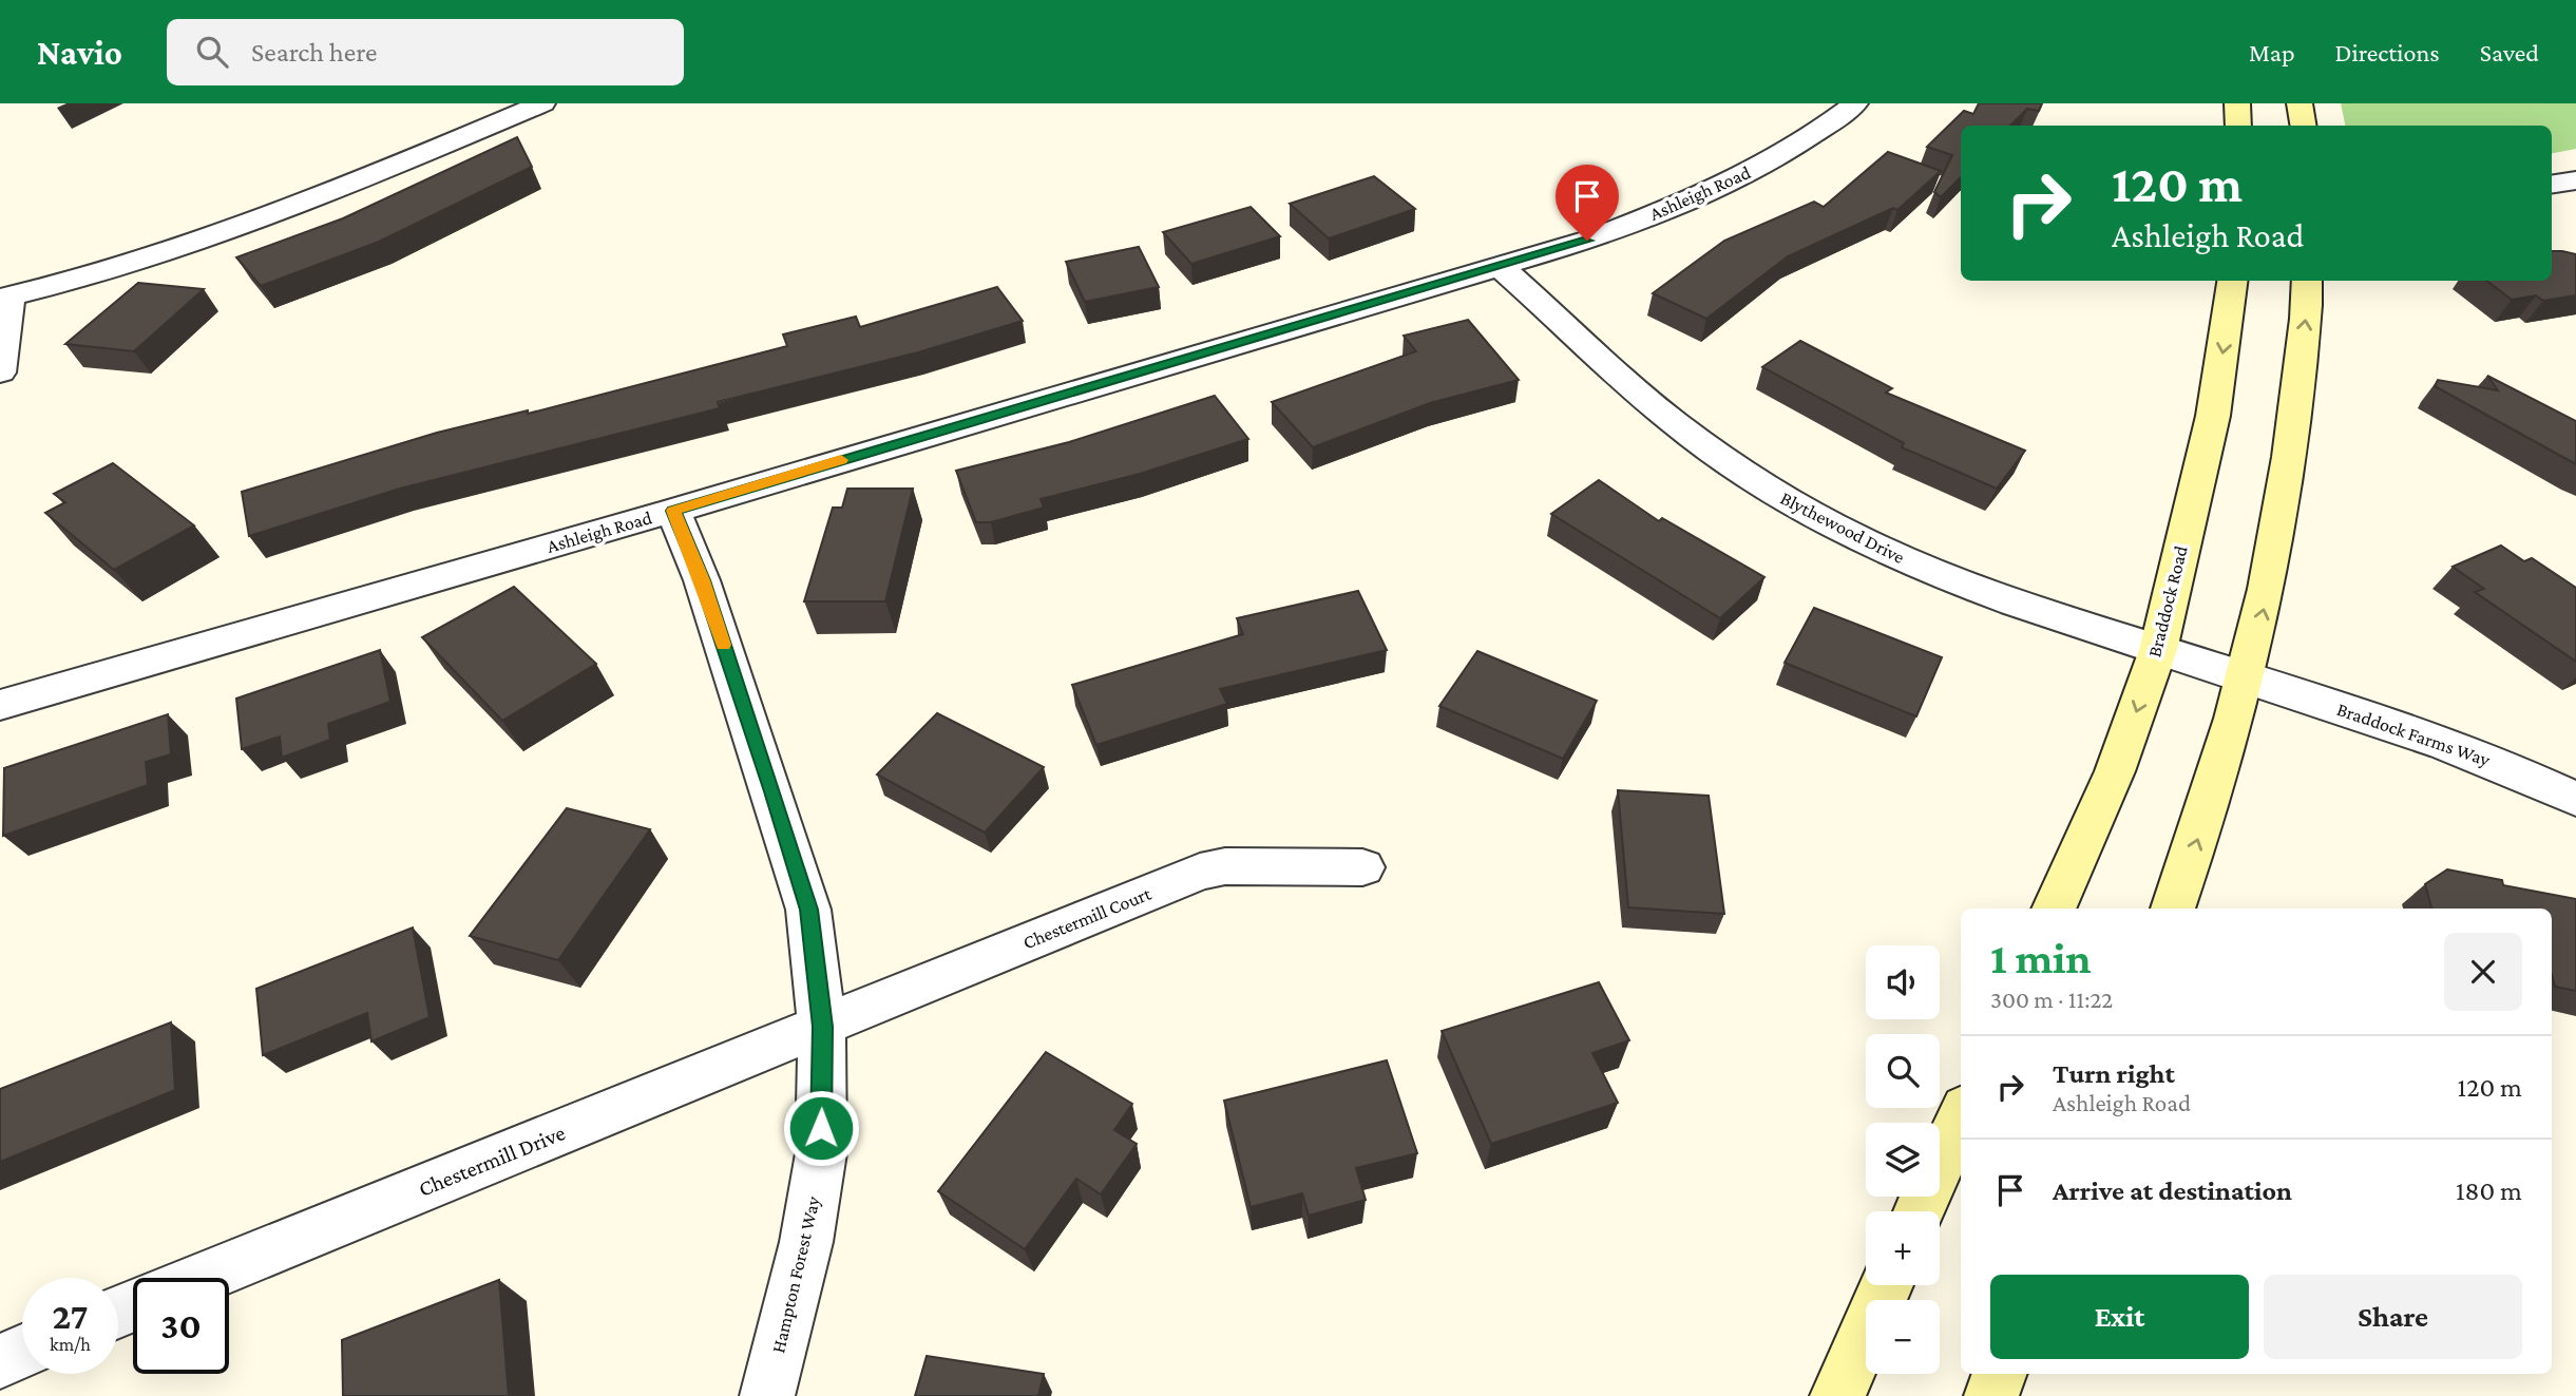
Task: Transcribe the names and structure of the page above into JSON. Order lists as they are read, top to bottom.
{
  "streets": {
    "main road": ["Braddock Road"],
    "street": [
      "Ashleigh Road",
      "Blythewood Drive",
      "Braddock Farms Way",
      "Chestermill Court",
      "Chestermill Drive",
      "Hampton Forest Way"
    ]
  },
  "crossings": [
    ["Ashleigh Road", "Blythewood Drive"],
    ["Ashleigh Road", "Hampton Forest Way"],
    ["Blythewood Drive", "Braddock Road"],
    ["Blythewood Drive", "Braddock Farms Way"],
    ["Chestermill Court", "Chestermill Drive"],
    ["Chestermill Court", "Hampton Forest Way"],
    ["Chestermill Drive", "Hampton Forest Way"]
  ],
  "page": {
    "header": "Navio",
    "search": "Search here",
    "nav": ["Map", "Directions", "Saved"],
    "turn": ["120 m", "Ashleigh Road"],
    "heading": ["1 min", "300 m · 11:22"],
    "map_buttons": ["+", "−"],
    "list": [
      {
        "name": "Turn right",
        "note": "Ashleigh Road",
        "value": "120 m"
      },
      {
        "name": "Arrive at destination",
        "value": "180 m"
      }
    ],
    "buttons": ["Exit", "Share"],
    "speed": "27 km/h",
    "limit": "30"
  }
}
